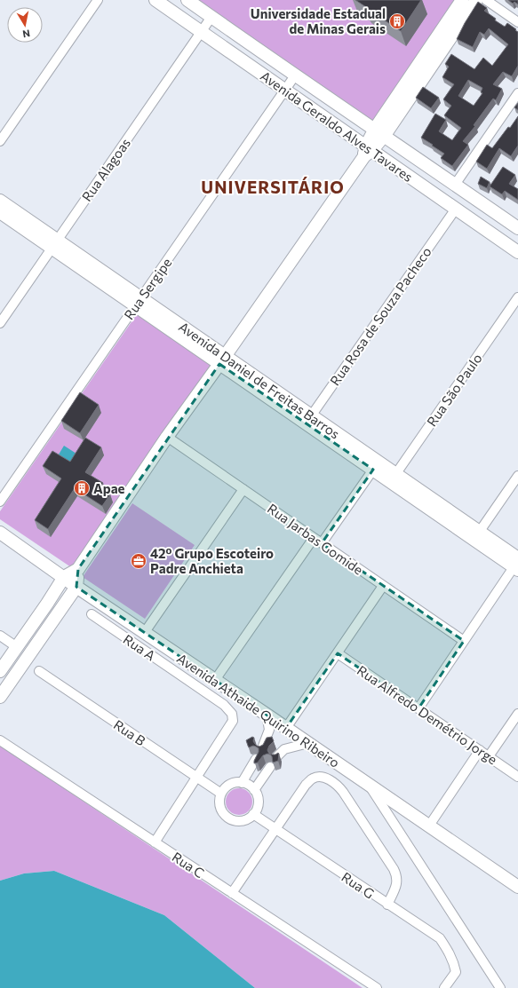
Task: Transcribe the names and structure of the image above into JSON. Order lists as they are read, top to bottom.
{
  "streets": {
    "street": [
      "Avenida Geraldo Alves Tavares",
      "Rua Alagoas",
      "Rua Sergipe",
      "Rua Rosa de Souza Pacheco",
      "Avenida Daniel de Freitas Barros",
      "Rua São Paulo",
      "Rua Jarbas Gomide",
      "Rua A",
      "Avenida Athaide Quirino Ribeiro",
      "Rua Alfredo Demétrio Jorge",
      "Rua B",
      "Rua C",
      "Rua G"
    ]
  },
  "crossings": [
    ["Avenida Geraldo Alves Tavares", "Rua Alagoas"],
    ["Avenida Geraldo Alves Tavares", "Rua Sergipe"],
    ["Avenida Geraldo Alves Tavares", "Rua Rosa de Souza Pacheco"],
    ["Rua Alagoas", "Avenida Daniel de Freitas Barros"],
    ["Rua Sergipe", "Avenida Daniel de Freitas Barros"],
    ["Rua Rosa de Souza Pacheco", "Avenida Daniel de Freitas Barros"],
    ["Avenida Daniel de Freitas Barros", "Rua São Paulo"],
    ["Rua A", "Rua B"],
    ["Rua B", "Rua G"]
  ],
  "districts": ["UNIVERSITÁRIO"],
  "places": {
    "building": ["Universidade Estadual de Minas Gerais", "Apae"],
    "office": ["42º Grupo Escoteiro Padre Anchieta"]
  },
  "north": "bottom"
}
